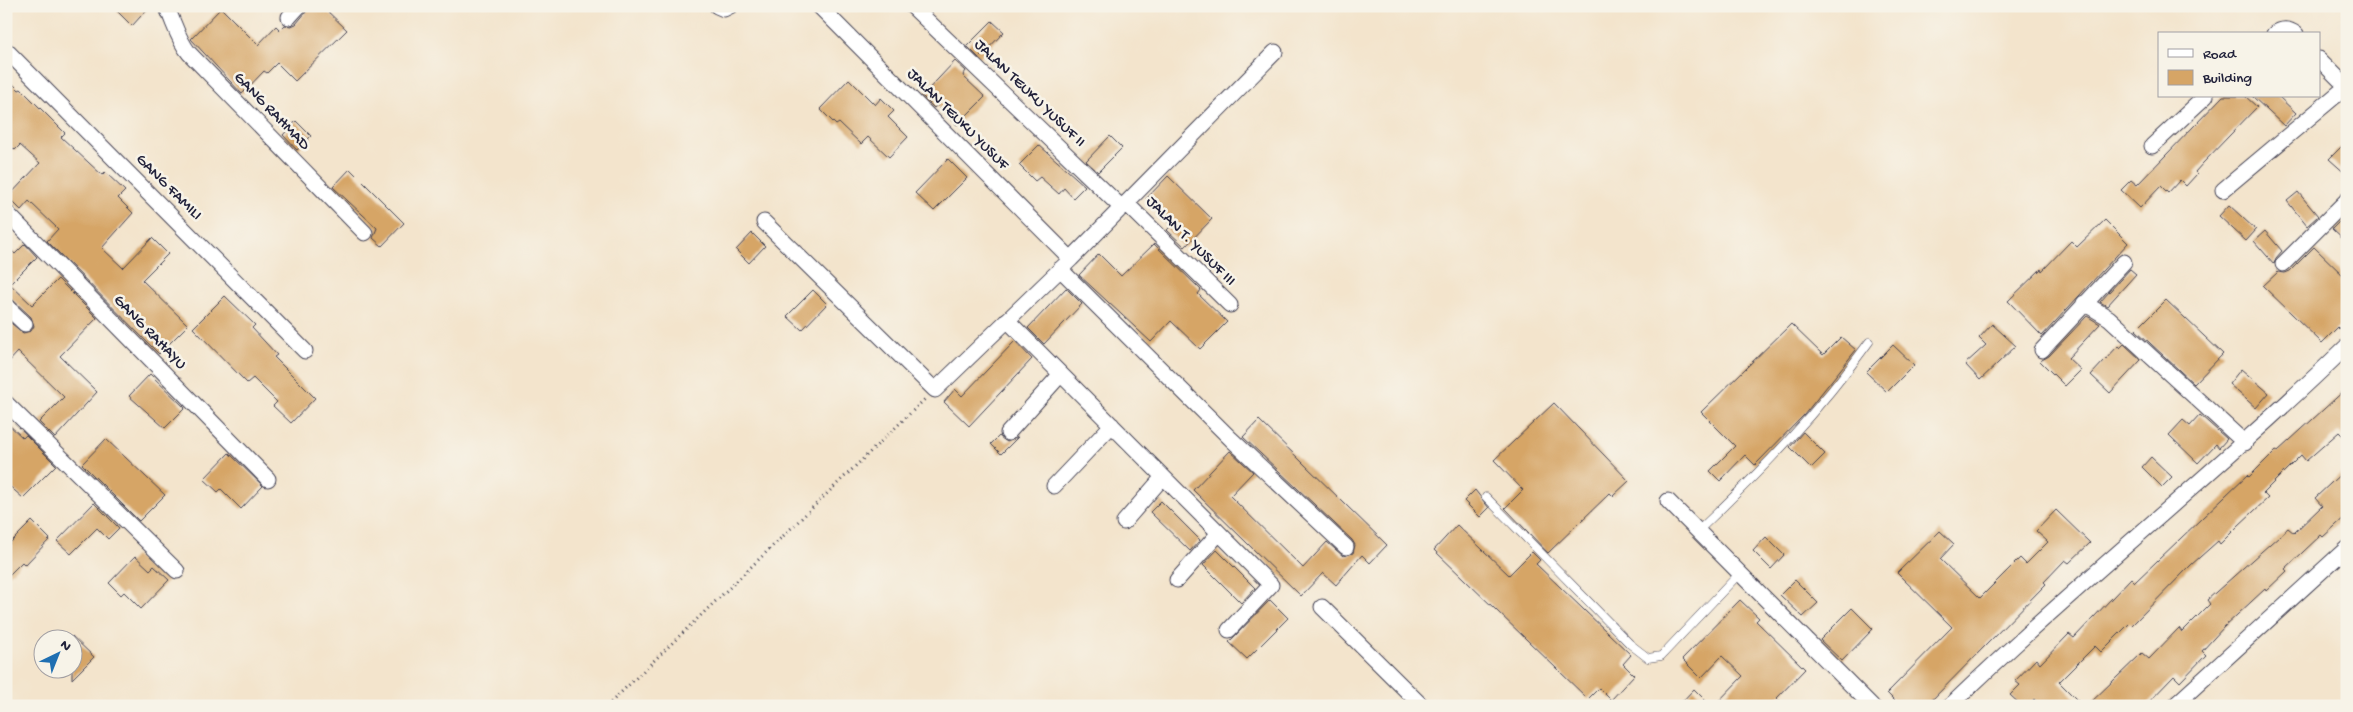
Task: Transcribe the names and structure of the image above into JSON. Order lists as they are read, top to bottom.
{
  "streets": {
    "street": [
      "JALAN TEUKU YUSUF II",
      "GANG RAHMAD",
      "JALAN TEUKU YUSUF",
      "GANG FAMILI",
      "JALAN T. YUSUF III",
      "GANG RAHAYU"
    ]
  },
  "crossings": [
    ["JALAN TEUKU YUSUF II", "JALAN T. YUSUF III"]
  ],
  "legend": ["Road", "Building"],
  "north": "top right"
}
